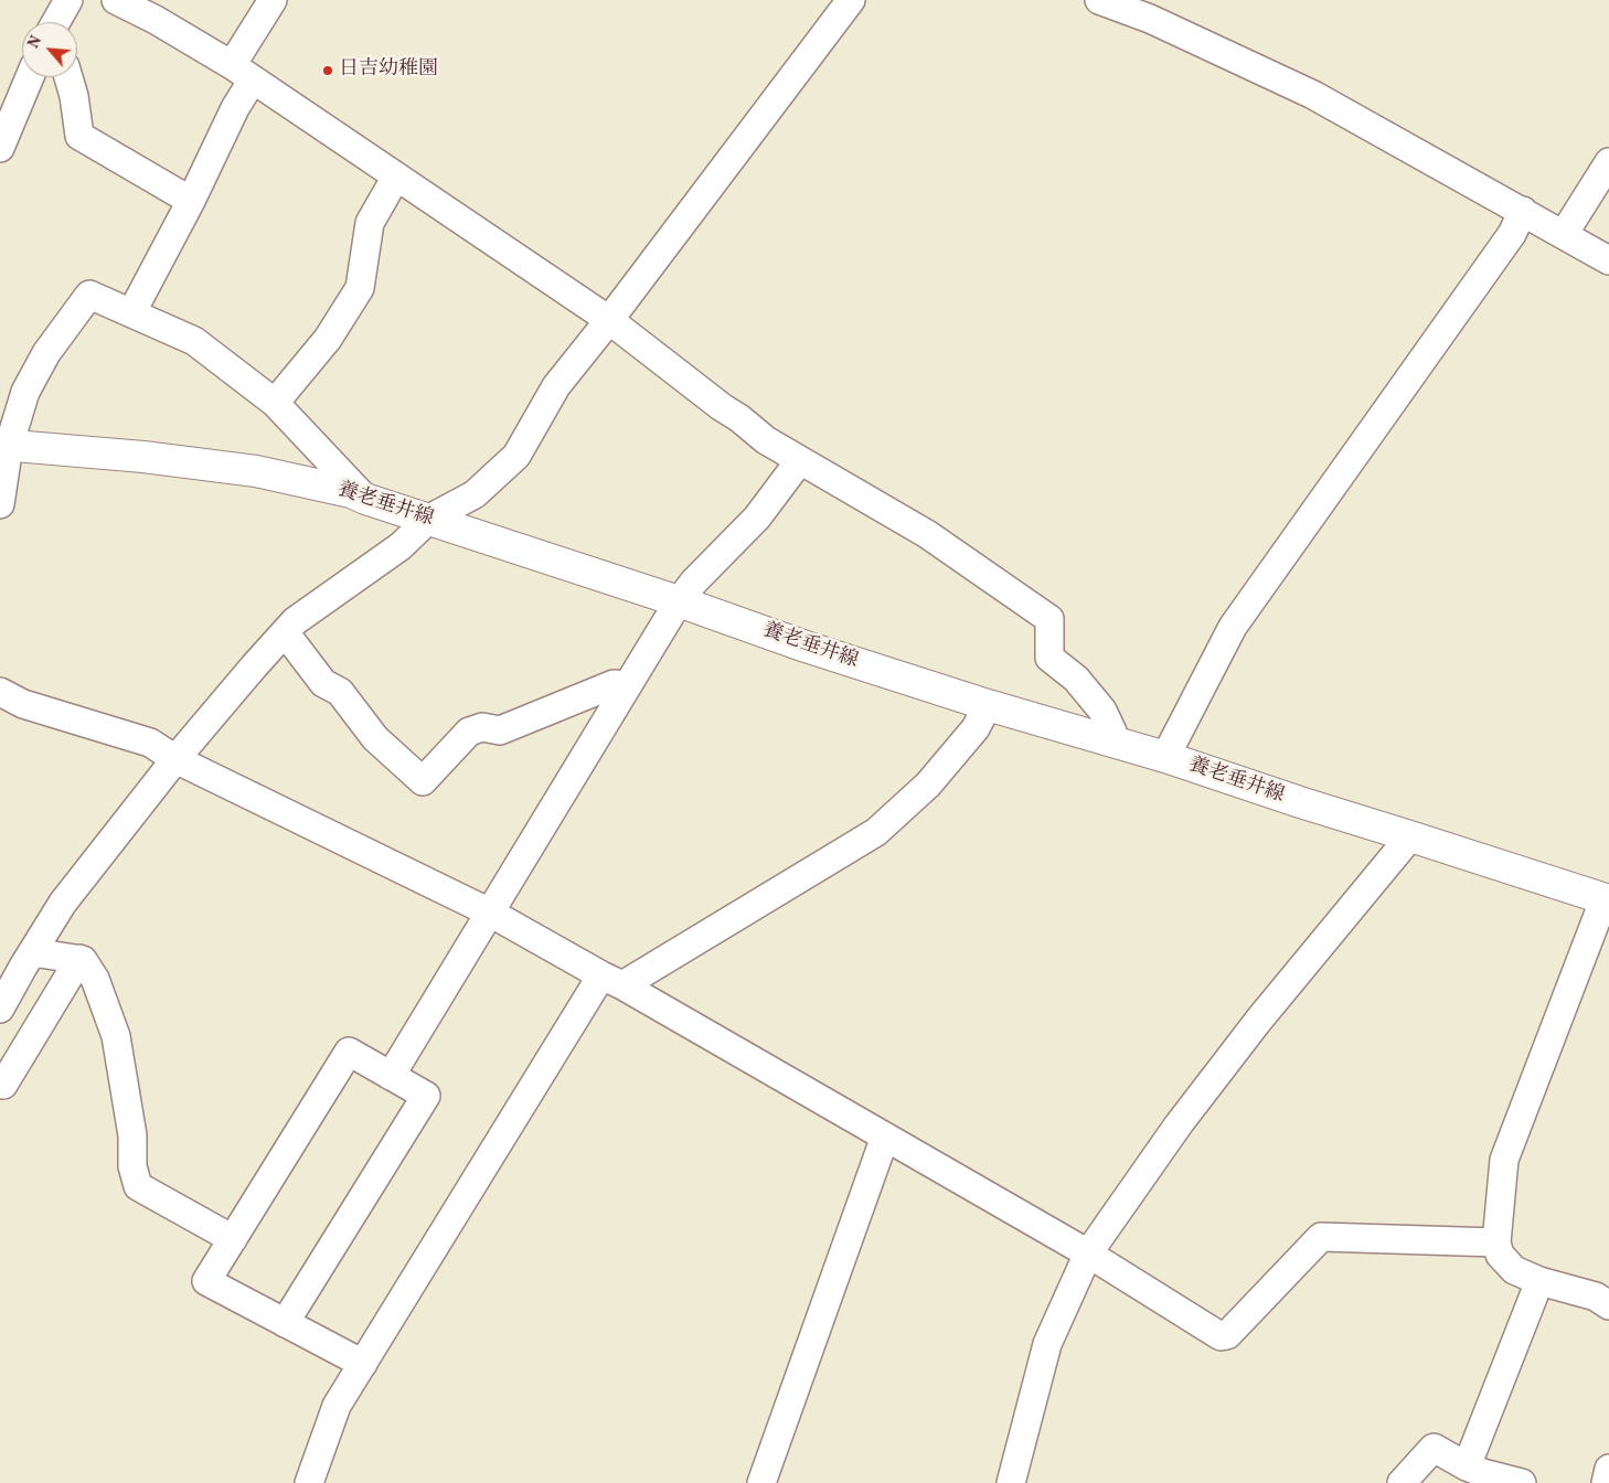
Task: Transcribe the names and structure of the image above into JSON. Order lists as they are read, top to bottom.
{
  "streets": {
    "main road": ["養老垂井線"]
  },
  "places": ["日吉幼稚園"],
  "north": "top left"
}
